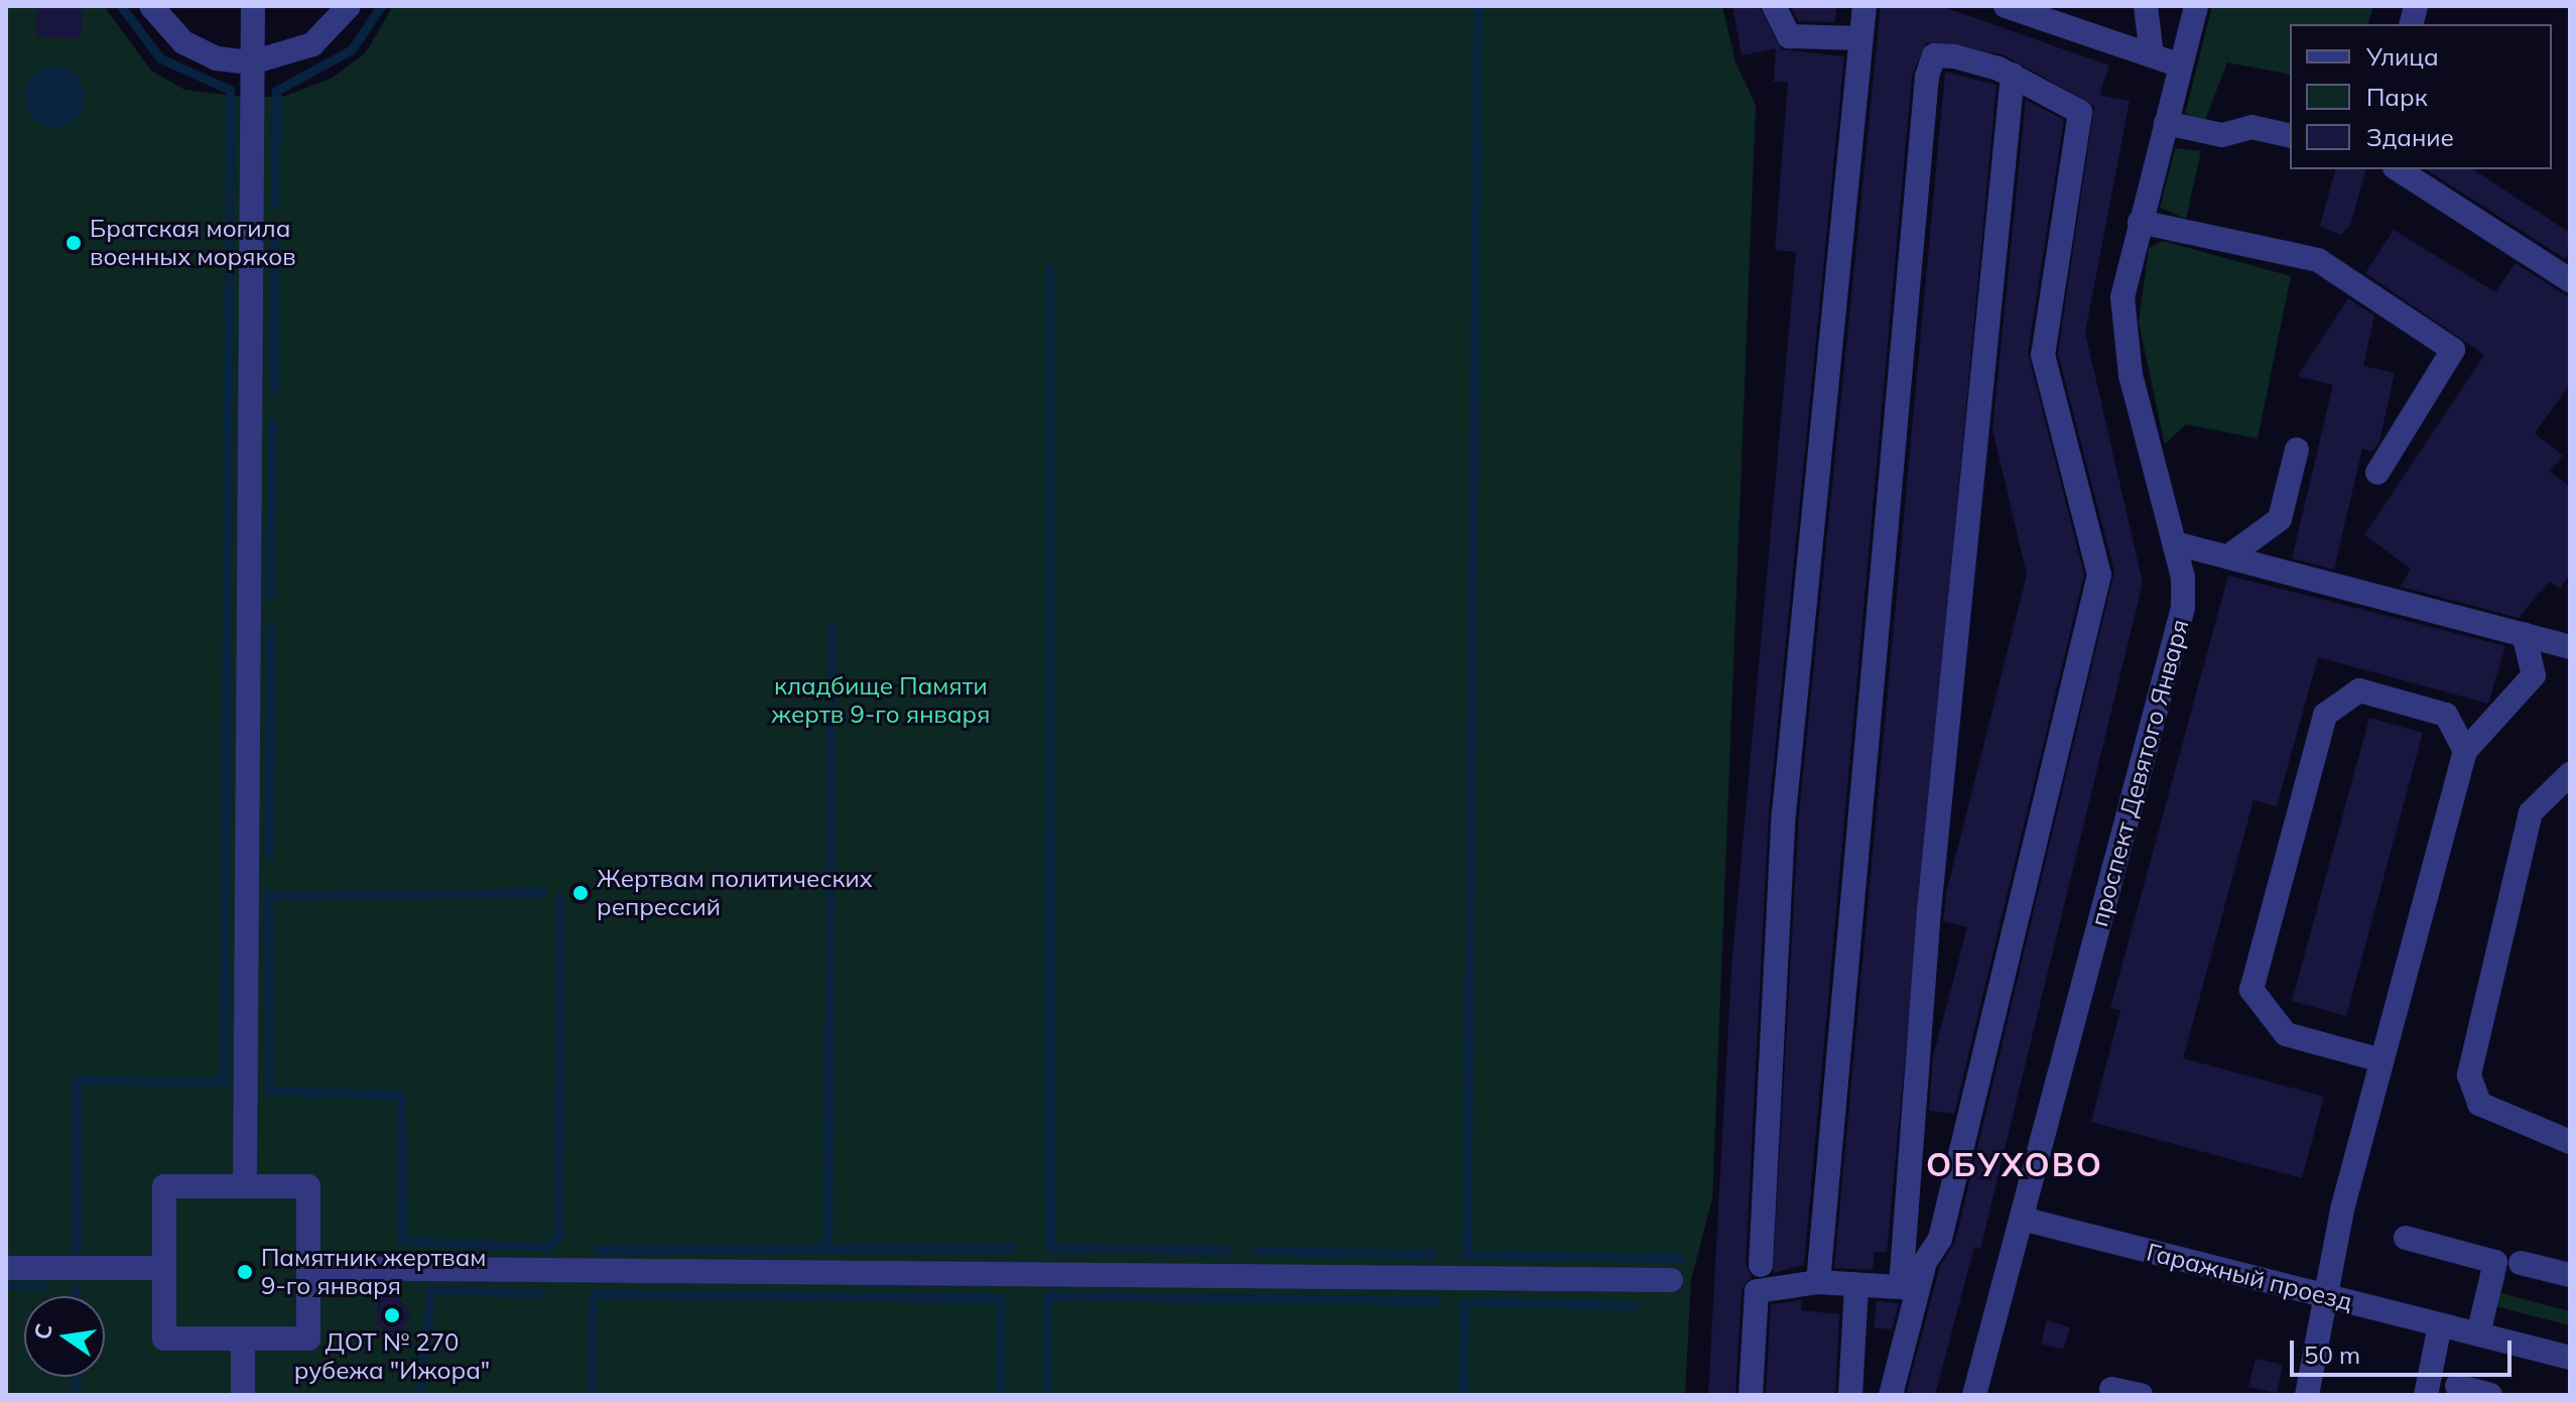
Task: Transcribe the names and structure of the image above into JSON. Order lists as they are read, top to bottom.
{
  "streets": {
    "street": ["проспект Девятого Января", "Гаражный проезд"]
  },
  "crossings": [
    ["проспект Девятого Января", "Гаражный проезд"]
  ],
  "districts": ["ОБУХОВО"],
  "parks": ["кладбище Памяти жертв 9-го января"],
  "places": [
    "Братская могила военных моряков",
    "Жертвам политических репрессий",
    "Памятник жертвам 9-го января",
    "ДОТ № 270 рубежа \"Ижора\""
  ],
  "legend": ["Улица", "Парк", "Здание"],
  "scale_bar": "50 m",
  "north": "left"
}
